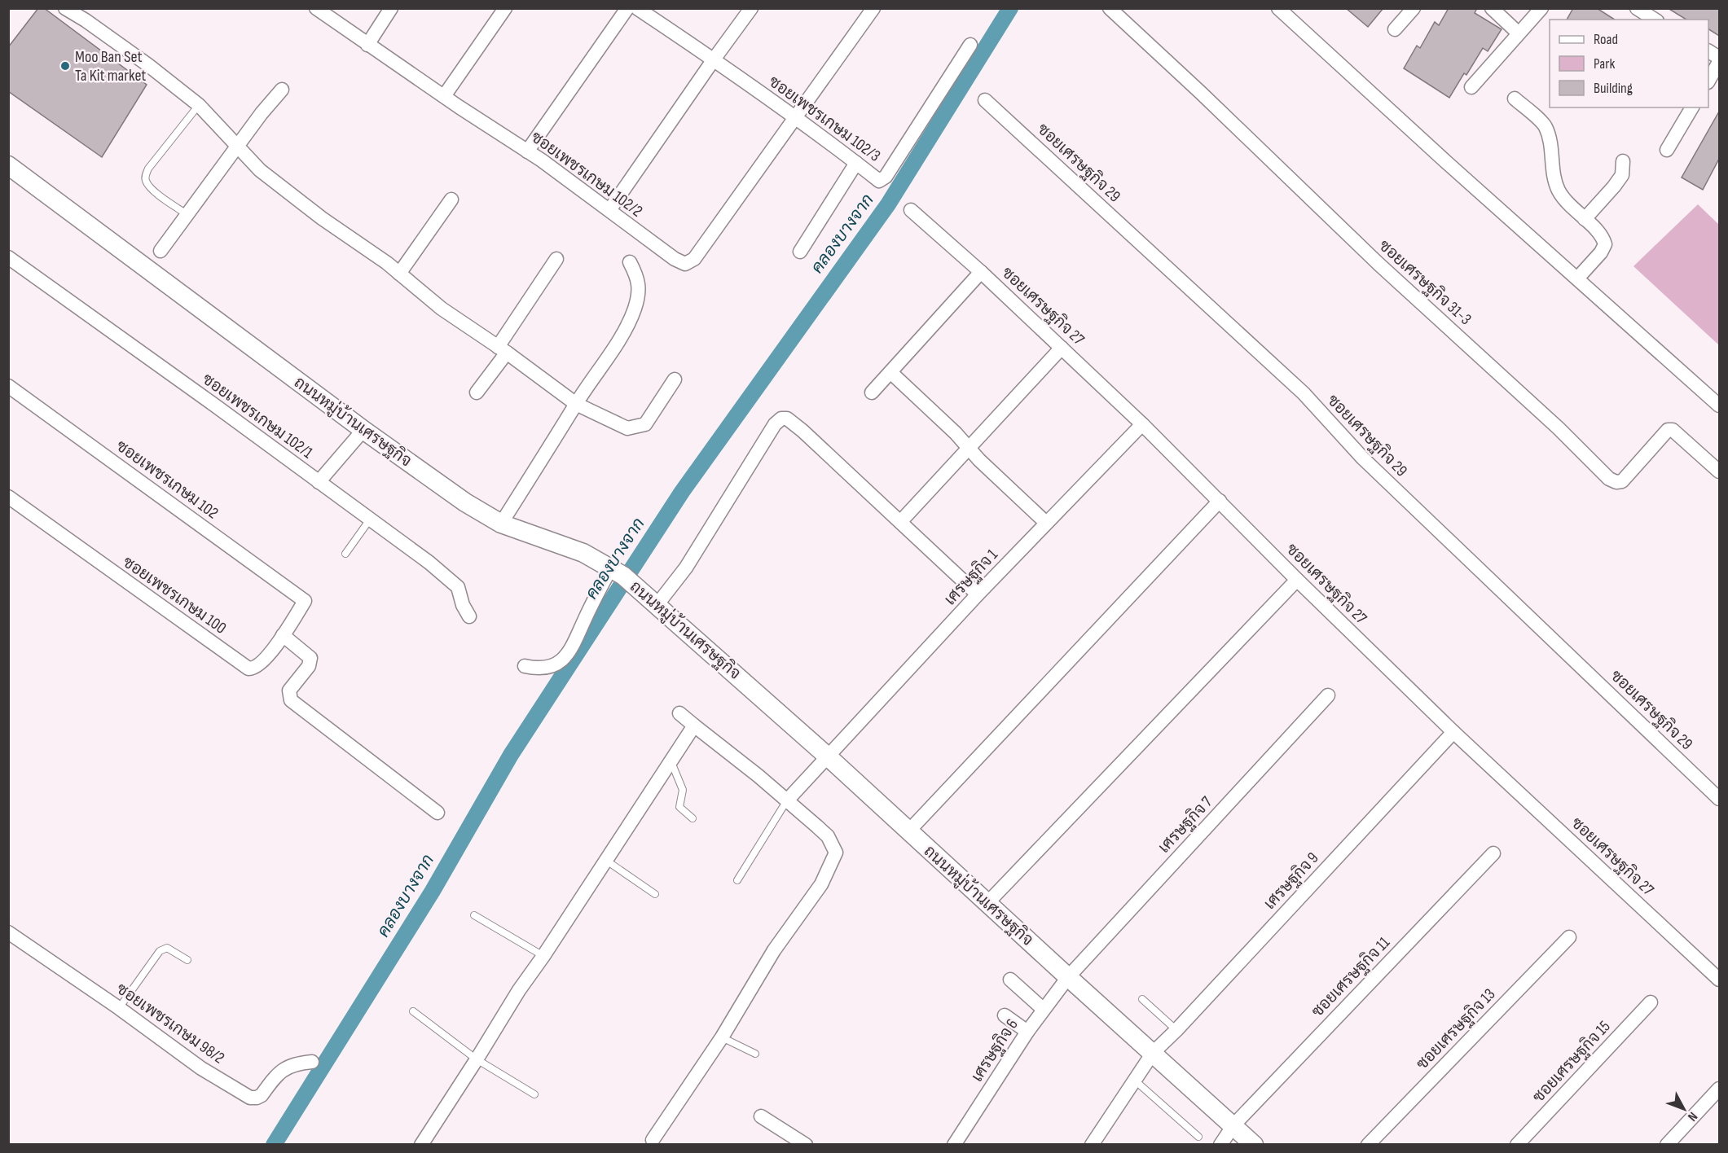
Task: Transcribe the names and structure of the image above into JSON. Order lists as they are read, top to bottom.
{
  "streets": {
    "street": [
      "ซอยเพชรเกษม 102/3",
      "ซอยเศรษฐกิจ 29",
      "ซอยเพชรเกษม 102/2",
      "ซอยเศรษฐกิจ 31-3",
      "ซอยเศรษฐกิจ 27",
      "ซอยเพชรเกษม 102/1",
      "ถนนหมู่บ้านเศรษฐกิจ",
      "ซอยเพชรเกษม 102",
      "เศรษฐกิจ 1",
      "ซอยเพชรเกษม 100",
      "เศรษฐกิจ 7",
      "เศรษฐกิจ 9",
      "ซอยเศรษฐกิจ 11",
      "ซอยเพชรเกษม 98/2",
      "ซอยเศรษฐกิจ 13",
      "เศรษฐกิจ 6",
      "ซอยเศรษฐกิจ 15"
    ]
  },
  "crossings": [
    ["ซอยเพชรเกษม 102/3", "ซอยเพชรเกษม 102/2"],
    ["ซอยเศรษฐกิจ 27", "เศรษฐกิจ 1"],
    ["ซอยเศรษฐกิจ 27", "เศรษฐกิจ 9"],
    ["ถนนหมู่บ้านเศรษฐกิจ", "เศรษฐกิจ 1"],
    ["ถนนหมู่บ้านเศรษฐกิจ", "เศรษฐกิจ 7"],
    ["ถนนหมู่บ้านเศรษฐกิจ", "เศรษฐกิจ 9"],
    ["ถนนหมู่บ้านเศรษฐกิจ", "ซอยเศรษฐกิจ 11"],
    ["ถนนหมู่บ้านเศรษฐกิจ", "เศรษฐกิจ 6"],
    ["ซอยเพชรเกษม 102", "ซอยเพชรเกษม 100"],
    ["เศรษฐกิจ 7", "เศรษฐกิจ 6"]
  ],
  "water": ["คลองบางจาก"],
  "places": ["Moo Ban Set Ta Kit market"],
  "legend": ["Road", "Park", "Building"],
  "north": "bottom right"
}
